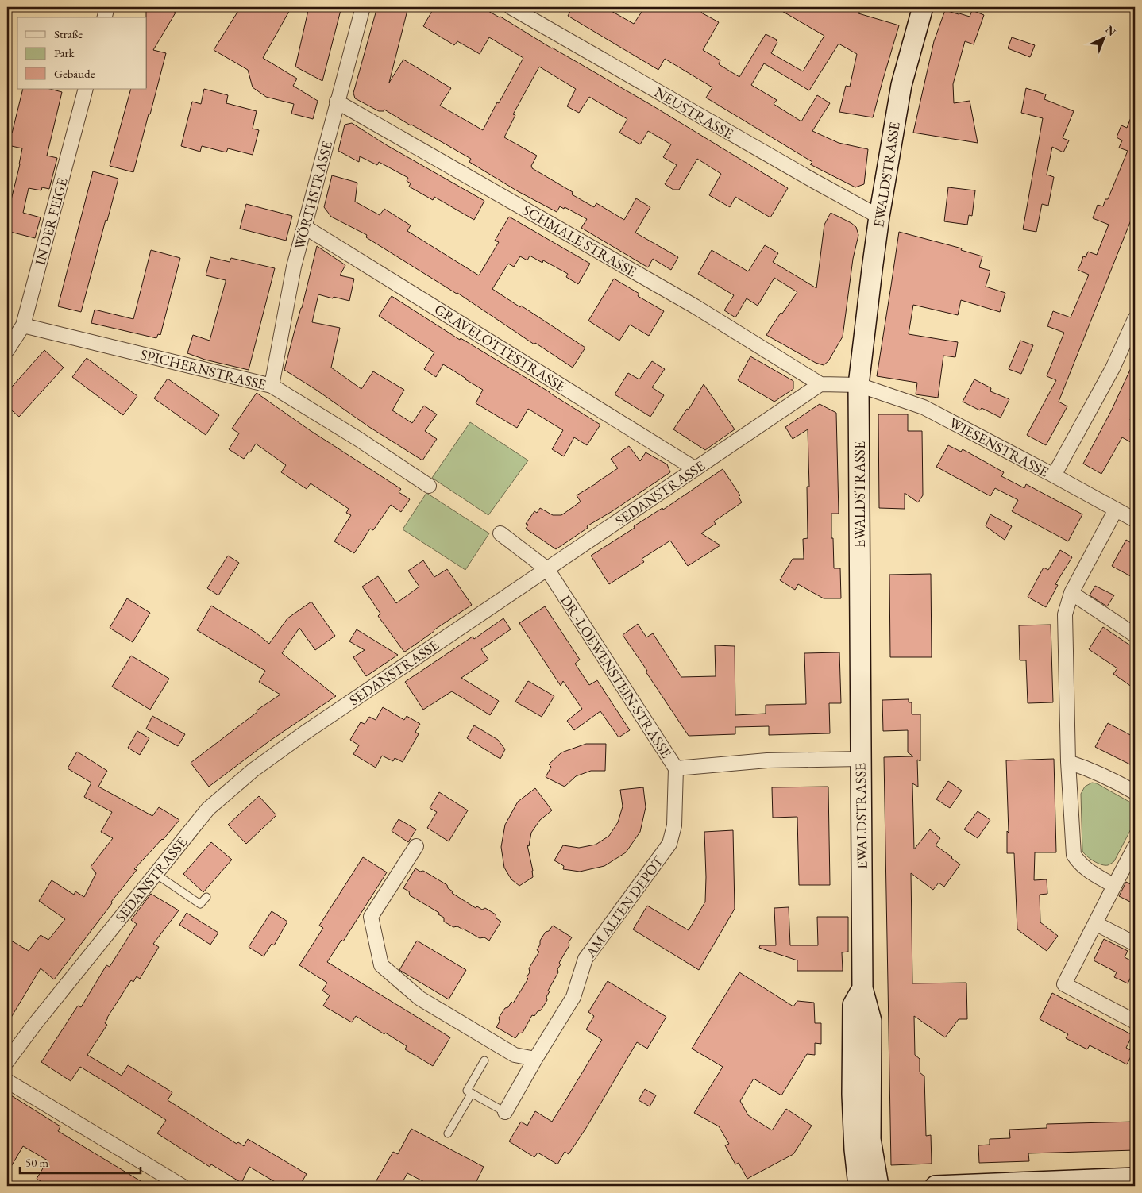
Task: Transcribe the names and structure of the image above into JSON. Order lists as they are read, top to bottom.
{
  "streets": {
    "main road": ["EWALDSTRASSE"],
    "street": [
      "NEUSTRASSE",
      "WÖRTHSTRASSE",
      "IN DER FEIGE",
      "SCHMALE STRASSE",
      "GRAVELOTTESTRASSE",
      "SPICHERNSTRASSE",
      "WIESENSTRASSE",
      "SEDANSTRASSE",
      "DR.-LOEWENSTEIN-STRASSE",
      "AM ALTEN DEPOT"
    ]
  },
  "crossings": [
    ["NEUSTRASSE", "EWALDSTRASSE"],
    ["EWALDSTRASSE", "WIESENSTRASSE"],
    ["EWALDSTRASSE", "DR.-LOEWENSTEIN-STRASSE"],
    ["WÖRTHSTRASSE", "SCHMALE STRASSE"],
    ["WÖRTHSTRASSE", "GRAVELOTTESTRASSE"],
    ["WÖRTHSTRASSE", "SPICHERNSTRASSE"],
    ["IN DER FEIGE", "SPICHERNSTRASSE"],
    ["SCHMALE STRASSE", "SEDANSTRASSE"],
    ["GRAVELOTTESTRASSE", "SEDANSTRASSE"],
    ["SEDANSTRASSE", "DR.-LOEWENSTEIN-STRASSE"],
    ["DR.-LOEWENSTEIN-STRASSE", "AM ALTEN DEPOT"]
  ],
  "legend": ["Straße", "Park", "Gebäude"],
  "scale_bar": "50 m",
  "north": "top right"
}
